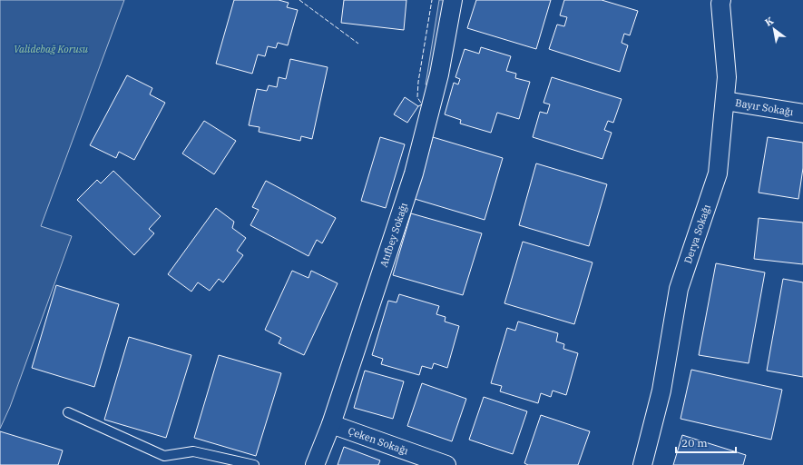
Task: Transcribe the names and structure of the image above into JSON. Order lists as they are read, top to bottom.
{
  "streets": {
    "street": [
      "Bayır Sokağı",
      "Derya Sokağı",
      "Atıfbey Sokağı",
      "Çeken Sokağı"
    ]
  },
  "crossings": [
    ["Bayır Sokağı", "Derya Sokağı"],
    ["Atıfbey Sokağı", "Çeken Sokağı"]
  ],
  "parks": ["Validebağ Korusu"],
  "scale_bar": "20 m",
  "north": "top left"
}
